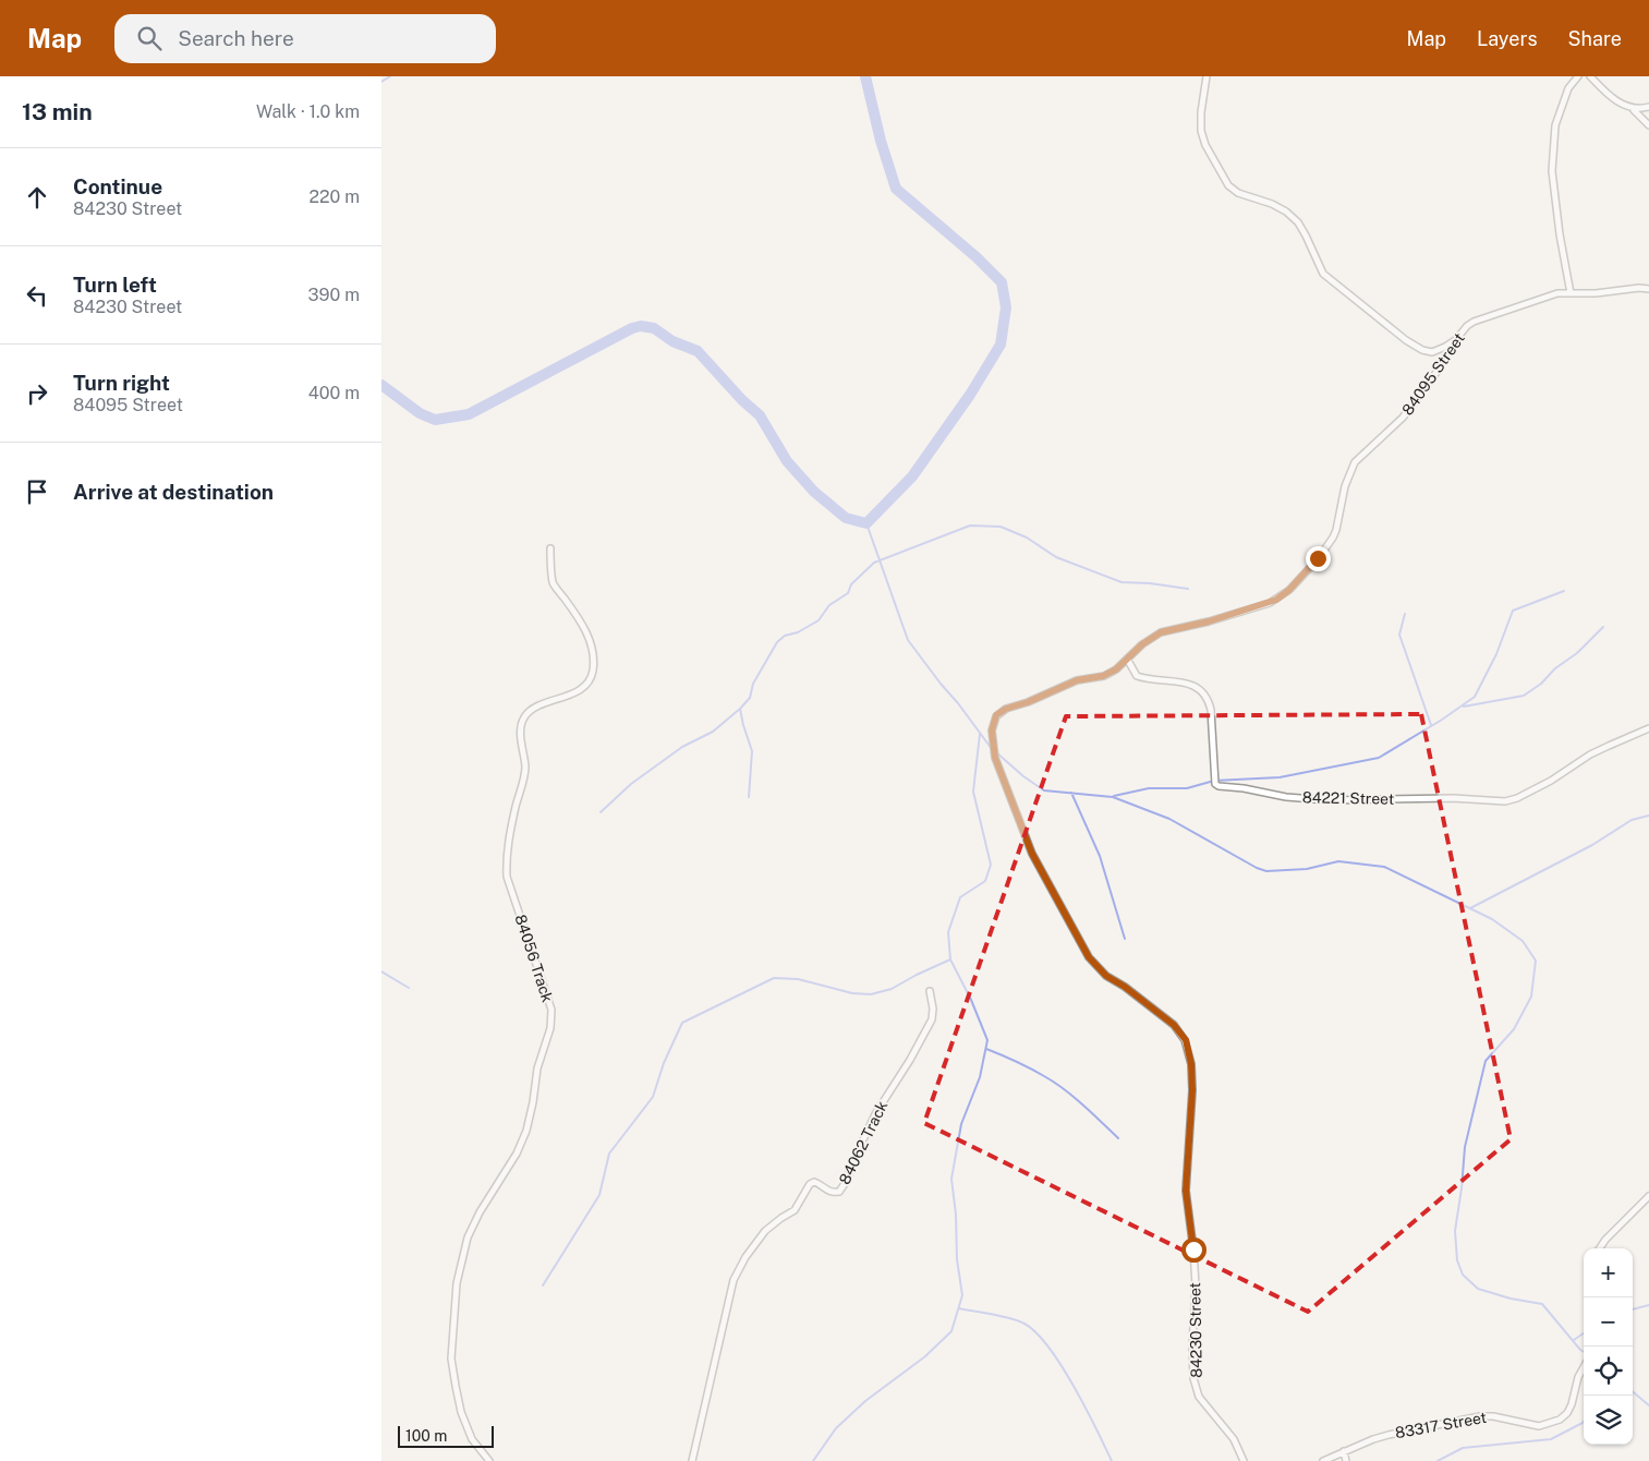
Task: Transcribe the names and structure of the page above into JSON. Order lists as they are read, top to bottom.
{
  "streets": {
    "street": [
      "84095 Street",
      "84221 Street",
      "84056 Track",
      "84062 Track",
      "84230 Street",
      "83317 Street"
    ]
  },
  "crossings": [
    ["84095 Street", "84221 Street"],
    ["84095 Street", "84230 Street"]
  ],
  "scale_bar": "100 m",
  "page": {
    "header": "Map",
    "search": "Search here",
    "nav": ["Map", "Layers", "Share"],
    "heading": ["13 min", "Walk · 1.0 km"],
    "list": [
      ["Continue", "84230 Street", "220 m"],
      ["Turn left", "84230 Street", "390 m"],
      ["Turn right", "84095 Street", "400 m"],
      "Arrive at destination"
    ],
    "map_buttons": ["+", "−"],
    "scale": "100 m"
  }
}
